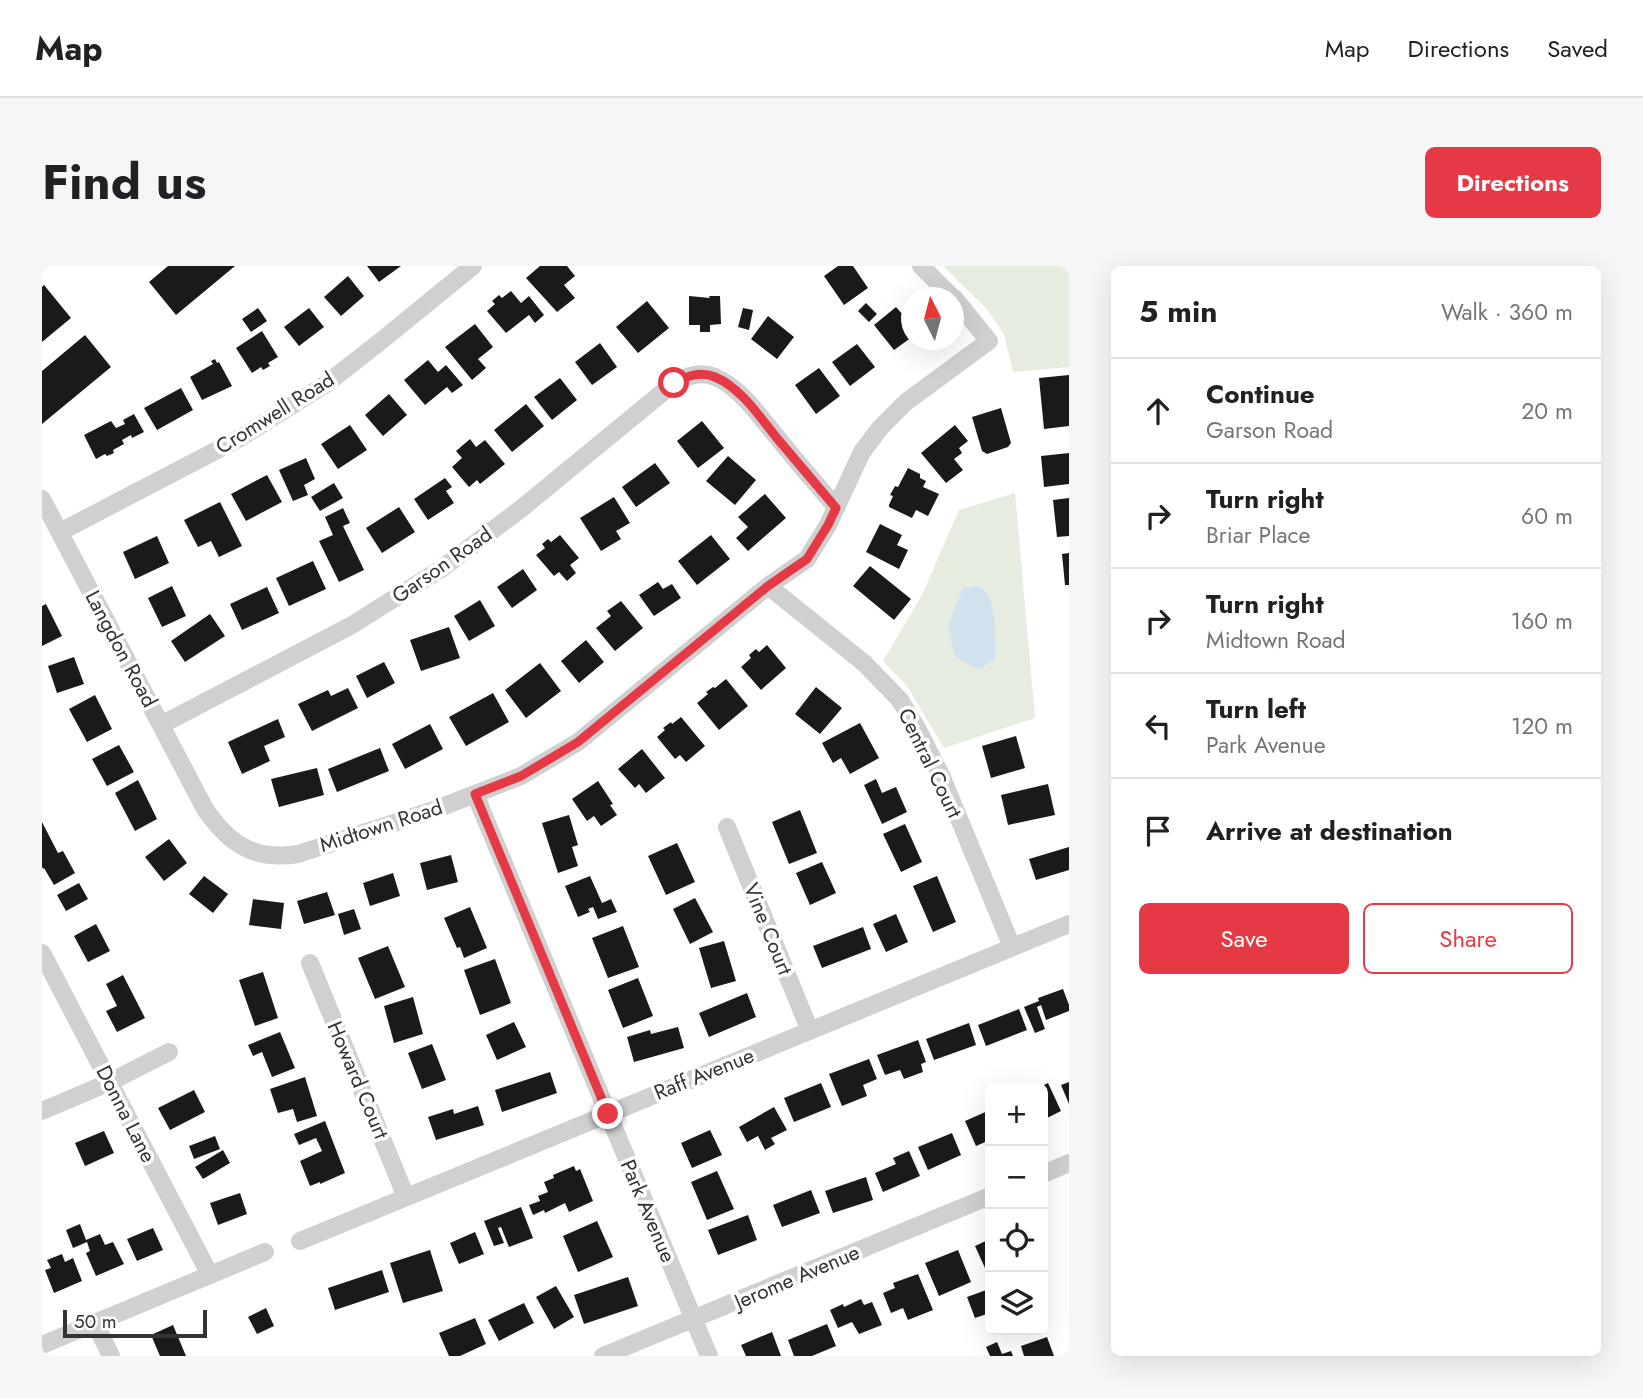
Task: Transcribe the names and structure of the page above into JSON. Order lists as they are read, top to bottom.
{
  "streets": {
    "street": [
      "Cromwell Road",
      "Garson Road",
      "Langdon Road",
      "Central Court",
      "Midtown Road",
      "Vine Court",
      "Raff Avenue",
      "Howard Court",
      "Donna Lane",
      "Park Avenue",
      "Jerome Avenue"
    ]
  },
  "crossings": [
    ["Cromwell Road", "Langdon Road"],
    ["Garson Road", "Langdon Road"],
    ["Garson Road", "Midtown Road"],
    ["Langdon Road", "Midtown Road"],
    ["Central Court", "Midtown Road"],
    ["Central Court", "Raff Avenue"],
    ["Midtown Road", "Park Avenue"],
    ["Vine Court", "Raff Avenue"],
    ["Raff Avenue", "Howard Court"],
    ["Raff Avenue", "Park Avenue"],
    ["Park Avenue", "Jerome Avenue"]
  ],
  "scale_bar": "50 m",
  "north": "top",
  "page": {
    "header": "Map",
    "nav": ["Map", "Directions", "Saved"],
    "title": "Find us",
    "buttons": [
      "Directions",
      ["Save", "Share"]
    ],
    "heading": ["5 min", "Walk · 360 m"],
    "list": [
      ["Continue", "Garson Road", "20 m"],
      ["Turn right", "Briar Place", "60 m"],
      ["Turn right", "Midtown Road", "160 m"],
      ["Turn left", "Park Avenue", "120 m"],
      "Arrive at destination"
    ],
    "map_buttons": ["+", "−"],
    "scale": "50 m"
  }
}
